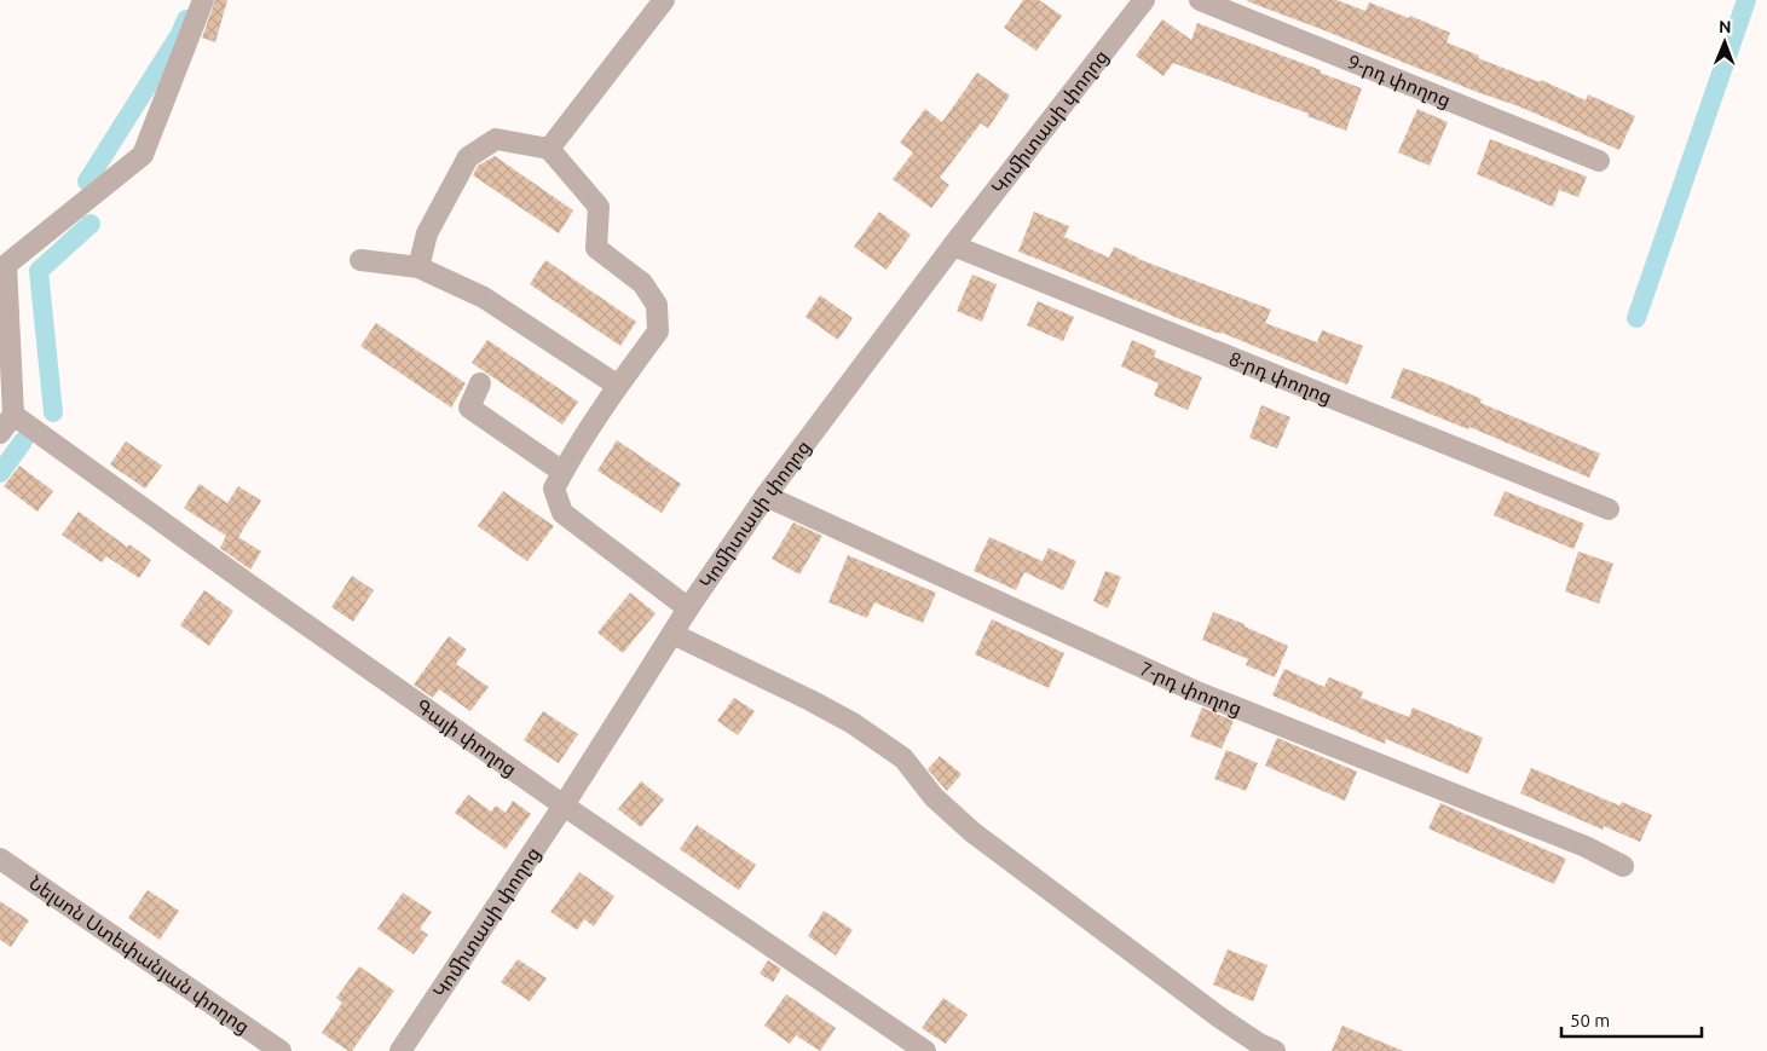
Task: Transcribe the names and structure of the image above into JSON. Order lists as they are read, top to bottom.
{
  "streets": {
    "street": [
      "9-րդ փողոց",
      "Կոմիտասի փողոց",
      "8-րդ փողոց",
      "7-րդ փողոց",
      "Գայի փողոց",
      "Նելսոն Ստեփանյան փողոց"
    ]
  },
  "crossings": [
    ["Կոմիտասի փողոց", "8-րդ փողոց"],
    ["Կոմիտասի փողոց", "7-րդ փողոց"],
    ["Կոմիտասի փողոց", "Գայի փողոց"]
  ],
  "scale_bar": "50 m",
  "north": "top"
}
